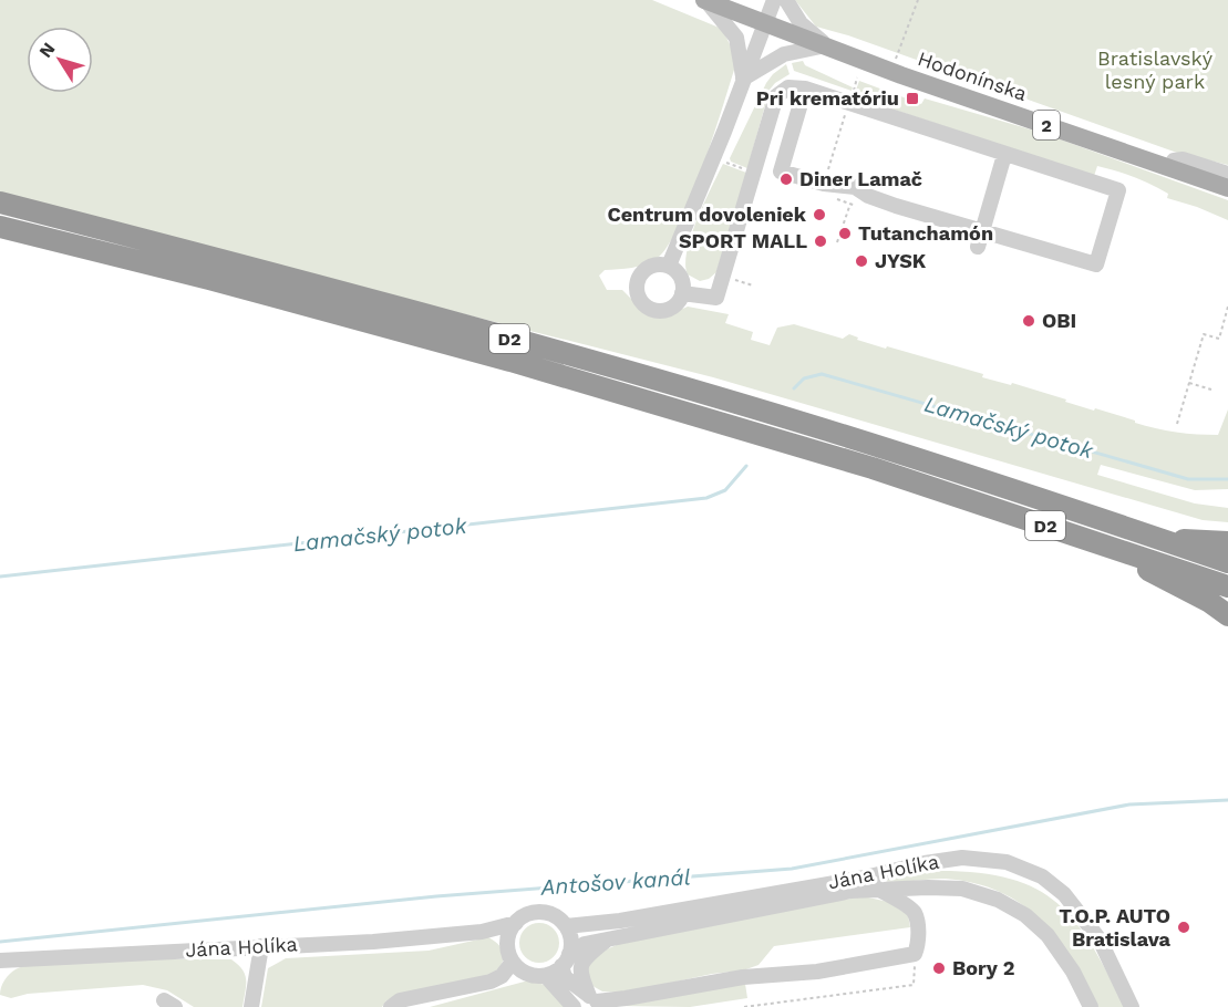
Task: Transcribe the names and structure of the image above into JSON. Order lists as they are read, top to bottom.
{
  "streets": {
    "highway": ["D2"],
    "main road": ["Hodonínska", "2"],
    "street": ["Jána Holíka"]
  },
  "water": ["Lamačský potok", "Antošov kanál"],
  "parks": ["Bratislavský lesný park"],
  "places": {
    "transit": ["Pri krematóriu"],
    "other": [
      "Diner Lamač",
      "Centrum dovoleniek",
      "Tutanchamón",
      "SPORT MALL",
      "JYSK",
      "OBI",
      "T.O.P. AUTO Bratislava",
      "Bory 2"
    ]
  },
  "north": "top left"
}
